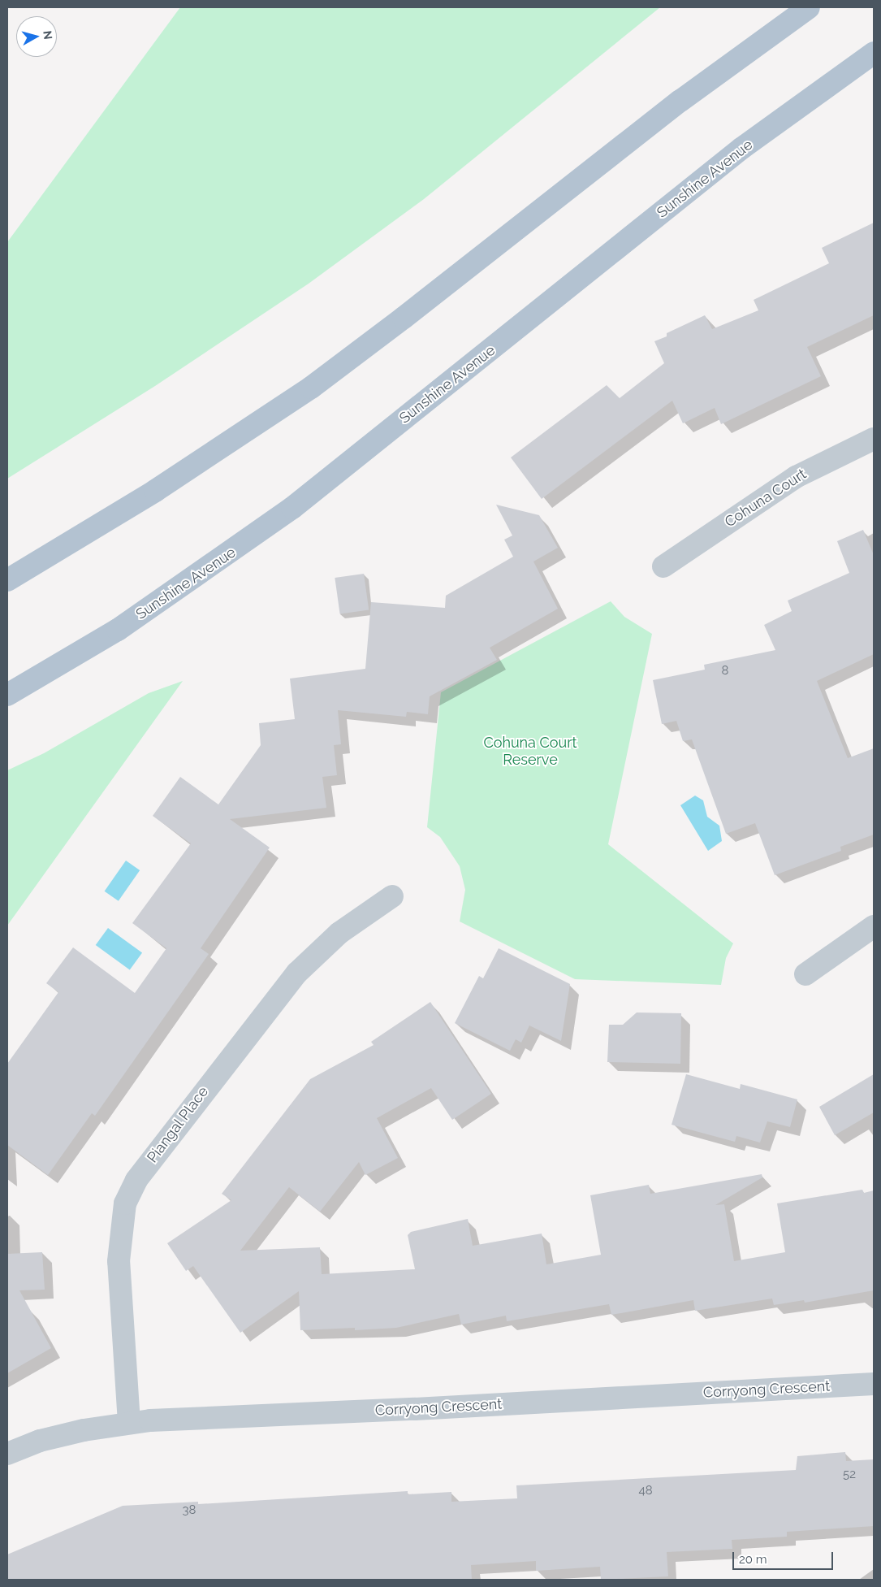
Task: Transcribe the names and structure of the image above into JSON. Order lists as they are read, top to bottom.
{
  "streets": {
    "main road": ["Sunshine Avenue"],
    "street": ["Cohuna Court", "Piangal Place", "Corryong Crescent"]
  },
  "crossings": [
    ["Piangal Place", "Corryong Crescent"]
  ],
  "parks": ["Cohuna Court Reserve"],
  "house_numbers": [
    "8",
    "52",
    "48",
    "38"
  ],
  "scale_bar": "20 m",
  "north": "right"
}
